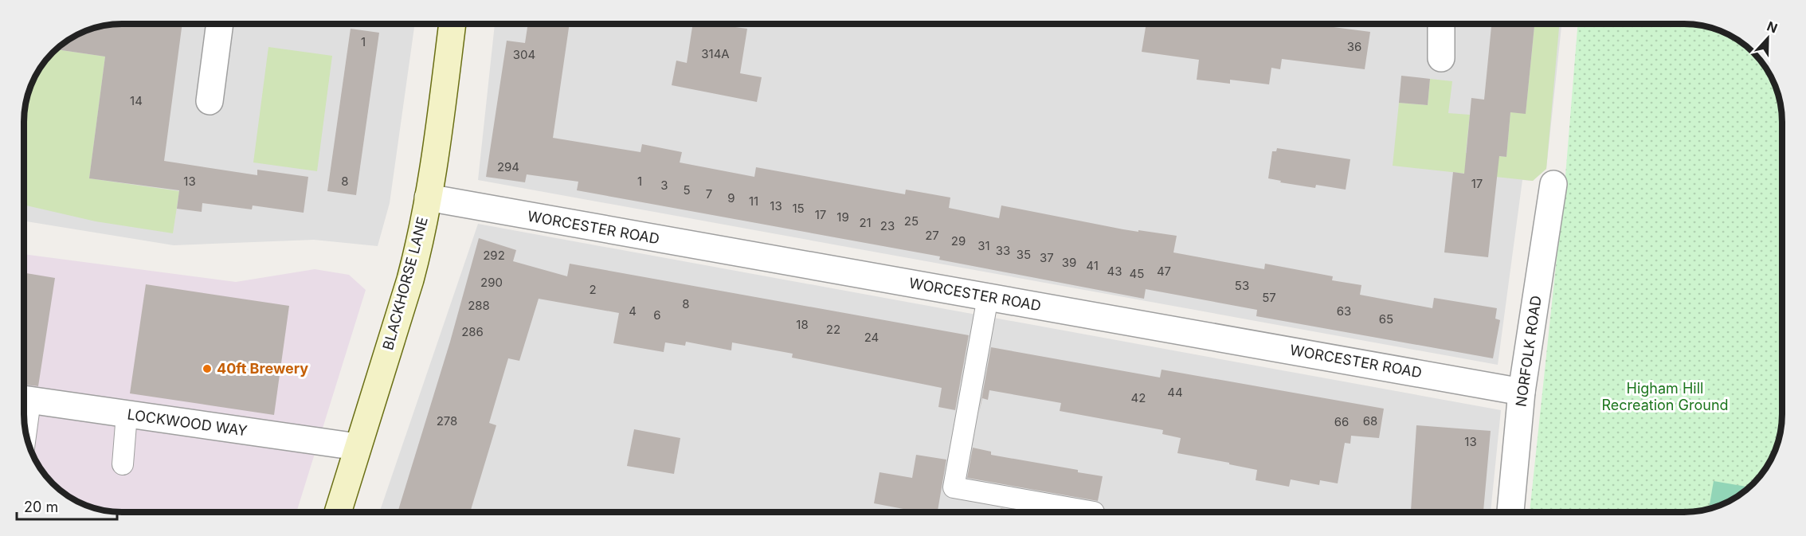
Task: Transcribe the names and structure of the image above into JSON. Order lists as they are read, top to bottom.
{
  "streets": {
    "main road": ["BLACKHORSE LANE"],
    "street": ["WORCESTER ROAD", "NORFOLK ROAD", "LOCKWOOD WAY"]
  },
  "crossings": [
    ["WORCESTER ROAD", "BLACKHORSE LANE"],
    ["WORCESTER ROAD", "NORFOLK ROAD"],
    ["BLACKHORSE LANE", "LOCKWOOD WAY"]
  ],
  "parks": ["Higham Hill Recreation Ground"],
  "places": ["40ft Brewery"],
  "house_numbers": [
    "1",
    "36",
    "314A",
    "304",
    "14",
    "294",
    "13",
    "8",
    "1",
    "17",
    "3",
    "5",
    "7",
    "9",
    "11",
    "13",
    "15",
    "17",
    "19",
    "25",
    "21",
    "23",
    "27",
    "29",
    "31",
    "33",
    "35",
    "292",
    "37",
    "39",
    "41",
    "43",
    "47",
    "45",
    "290",
    "53",
    "2",
    "57",
    "8",
    "288",
    "4",
    "63",
    "6",
    "65",
    "18",
    "22",
    "286",
    "24",
    "44",
    "42",
    "278",
    "68",
    "66",
    "13"
  ],
  "scale_bar": "20 m",
  "north": "top"
}
